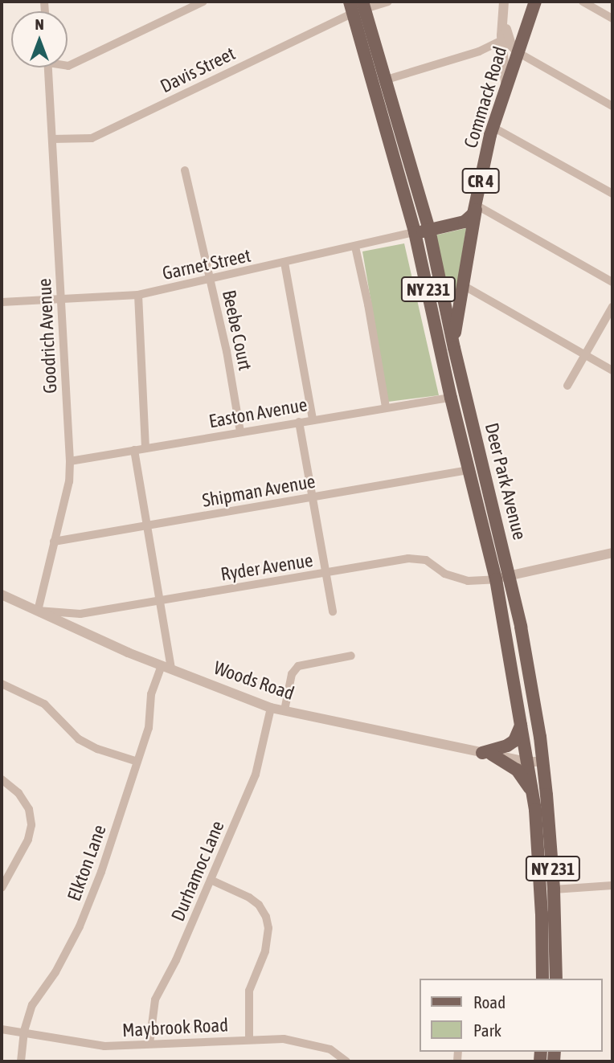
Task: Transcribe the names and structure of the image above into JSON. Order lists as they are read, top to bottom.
{
  "streets": {
    "main road": [
      "Commack Road",
      "CR 4",
      "NY 231",
      "Deer Park Avenue"
    ],
    "street": [
      "Davis Street",
      "Garnet Street",
      "Beebe Court",
      "Goodrich Avenue",
      "Easton Avenue",
      "Shipman Avenue",
      "Ryder Avenue",
      "Woods Road",
      "Elkton Lane",
      "Durhamoc Lane",
      "Maybrook Road"
    ]
  },
  "crossings": [
    ["Davis Street", "Goodrich Avenue"],
    ["Davis Street", "Deer Park Avenue"],
    ["Commack Road", "CR 4"],
    ["Commack Road", "Deer Park Avenue"],
    ["CR 4", "Garnet Street"],
    ["CR 4", "Deer Park Avenue"],
    ["Garnet Street", "Beebe Court"],
    ["Garnet Street", "Goodrich Avenue"],
    ["Garnet Street", "Deer Park Avenue"],
    ["Beebe Court", "Easton Avenue"],
    ["Goodrich Avenue", "Easton Avenue"],
    ["Goodrich Avenue", "Shipman Avenue"],
    ["Goodrich Avenue", "Ryder Avenue"],
    ["Goodrich Avenue", "Woods Road"],
    ["Easton Avenue", "Deer Park Avenue"],
    ["Deer Park Avenue", "Shipman Avenue"],
    ["Deer Park Avenue", "Ryder Avenue"],
    ["Deer Park Avenue", "Woods Road"],
    ["Ryder Avenue", "Woods Road"],
    ["Woods Road", "Elkton Lane"],
    ["Woods Road", "Durhamoc Lane"],
    ["Elkton Lane", "Maybrook Road"],
    ["Durhamoc Lane", "Maybrook Road"]
  ],
  "legend": ["Road", "Park"],
  "north": "top"
}
